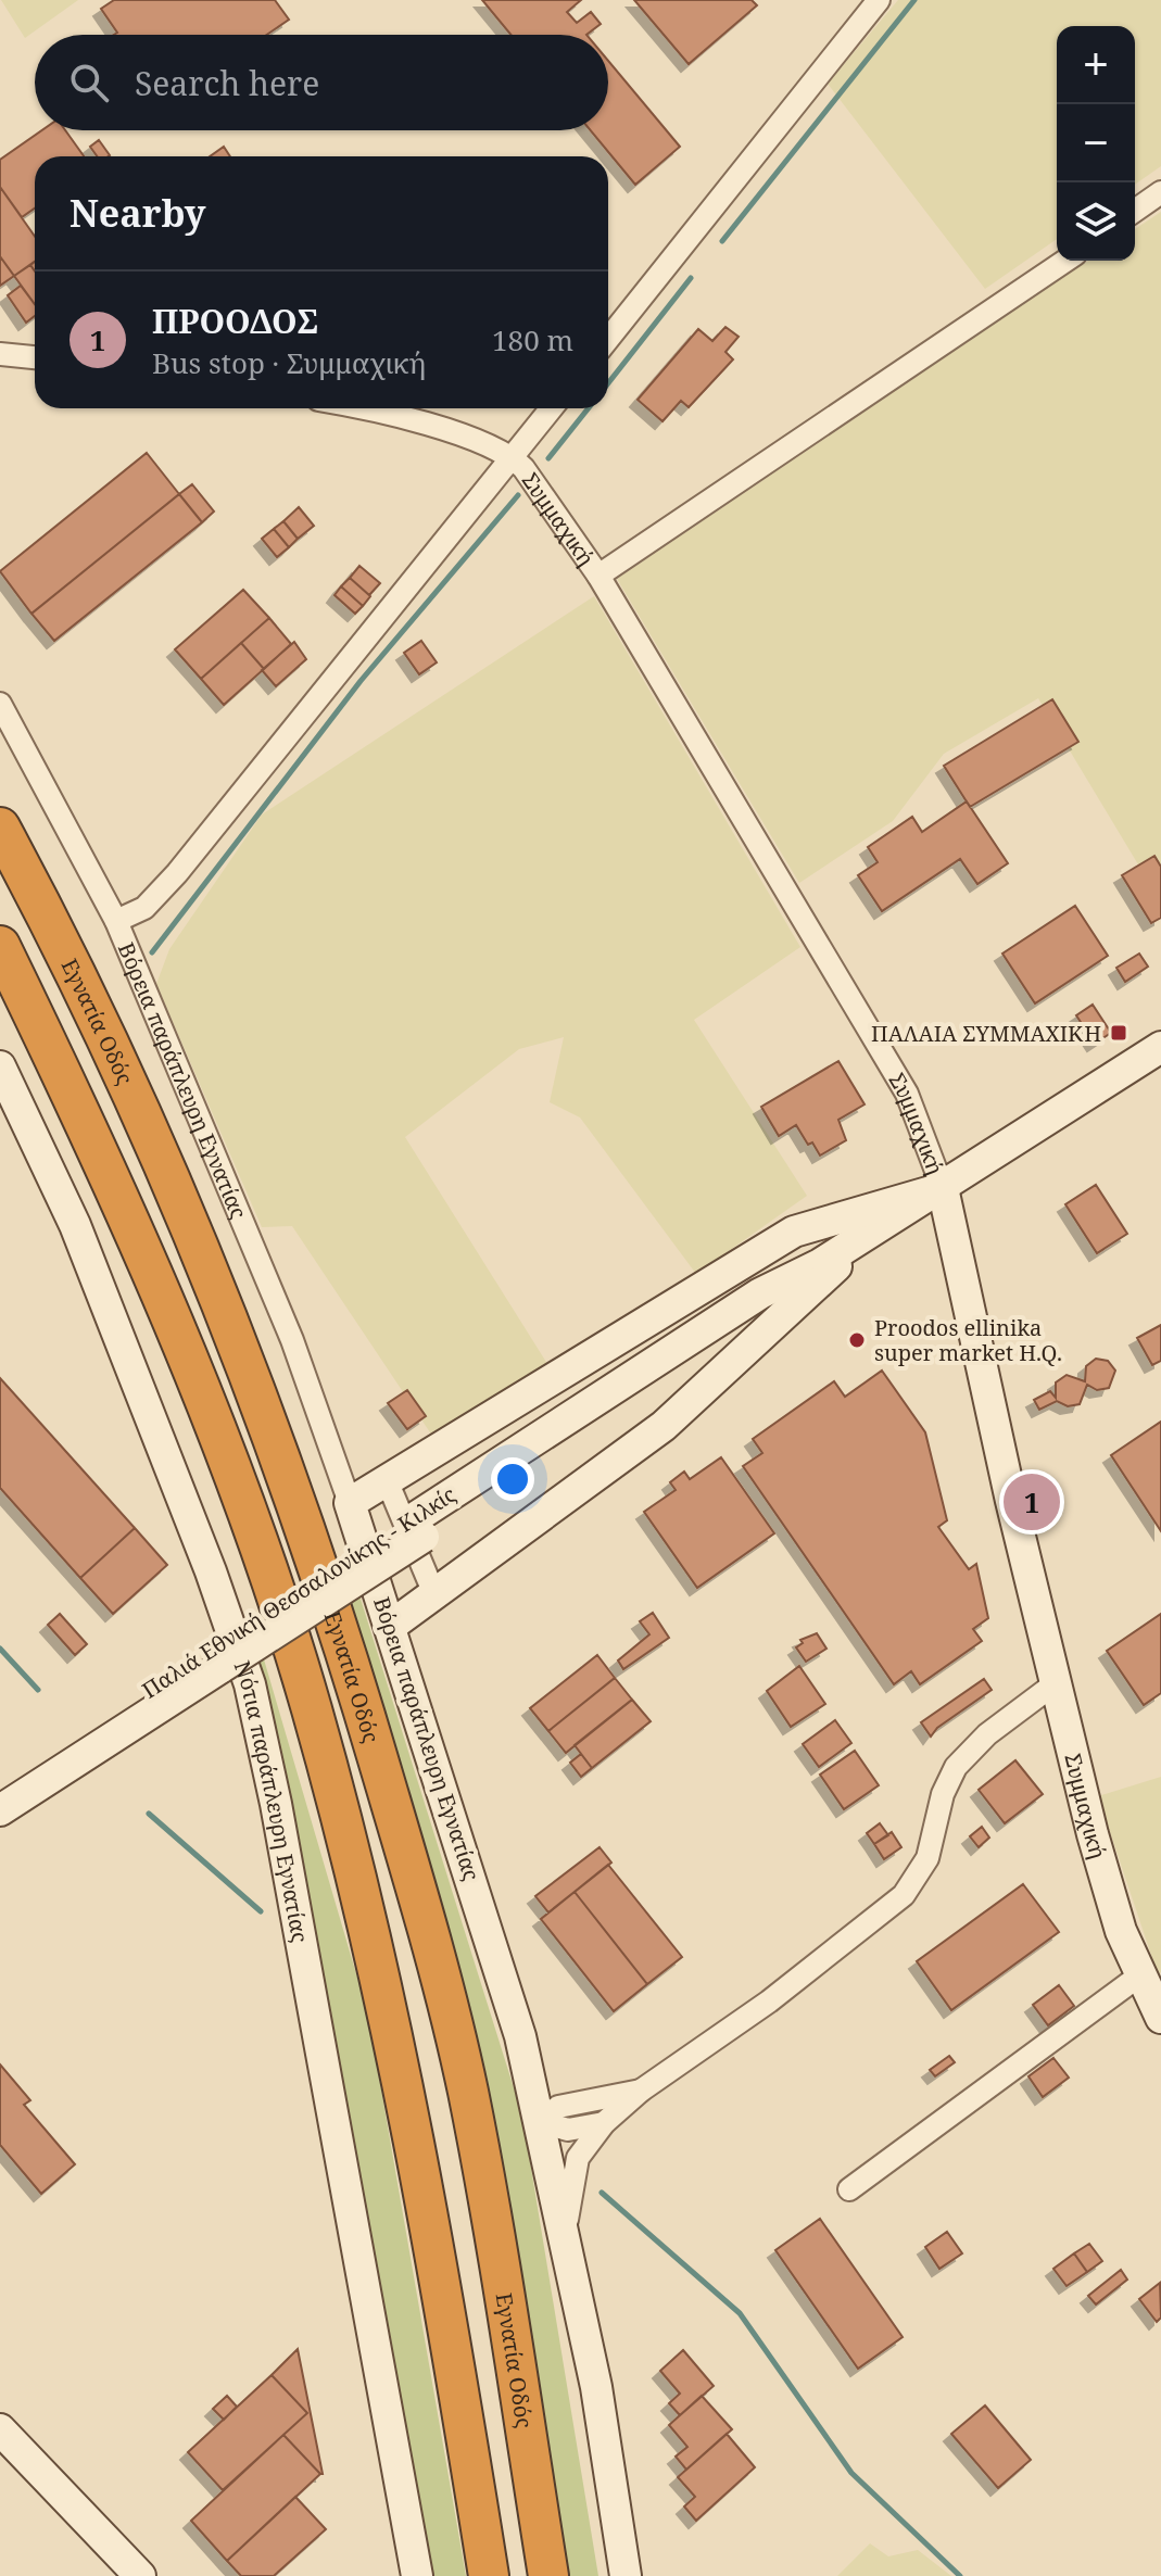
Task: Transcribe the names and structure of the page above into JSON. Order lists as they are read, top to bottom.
{
  "streets": {
    "highway": ["Εγνατία Οδός"],
    "street": [
      "Συμμαχική",
      "Βόρεια παράπλευρη Εγνατίας",
      "Παλιά Εθνική Θεσσαλονίκης - Κιλκίς",
      "Νότια παράπλευρη Εγνατίας"
    ]
  },
  "crossings": [
    ["Συμμαχική", "Παλιά Εθνική Θεσσαλονίκης - Κιλκίς"]
  ],
  "places": {
    "transit": ["ΠΑΛΑΙΑ ΣΥΜΜΑΧΙΚΗ"],
    "other": ["Proodos ellinika super market H.Q."]
  },
  "page": {
    "map_buttons": ["+", "−"],
    "search": "Search here",
    "heading": "Nearby",
    "list": [
      {
        "mark": "1",
        "name": "ΠΡΟΟΔΟΣ",
        "note": "Bus stop · Συμμαχική",
        "value": "180 m"
      }
    ],
    "pins": "1"
  }
}
